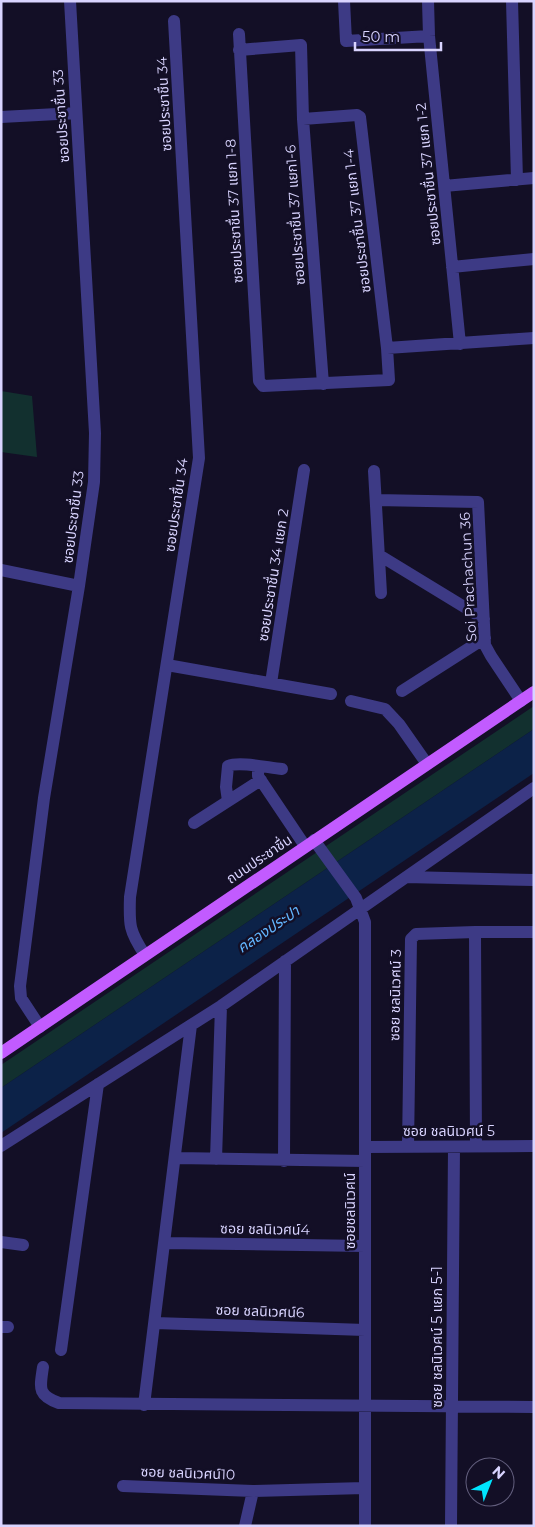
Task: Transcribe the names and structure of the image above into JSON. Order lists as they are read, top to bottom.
{
  "streets": {
    "main road": ["ถนนประชาชื่น"],
    "street": [
      "ซอยประชาชื่น 34",
      "ซอยประชาชื่น 33",
      "ซอยประชาชื่น 37 แยก 1-2",
      "ซอยประชาชื่น 37 แยก 1-8",
      "ซอยประชาชื่น 37 แยก1-6",
      "ซอยประชาชื่น 37 แยก 1-4",
      "ซอยประชาชื่น 34 แยก 2",
      "Soi Prachachun 36",
      "ซอย ชลนิเวศน์ 3",
      "ซอย ชลนิเวศน์ 5",
      "ซอยชลนิเวศน์",
      "ซอย ชลนิเวศน์4",
      "ซอย ชลนิเวศน์6",
      "ซอย ชลนิเวศน์ 5 แยก 5-1",
      "ซอย ชลนิเวศน์10"
    ]
  },
  "crossings": [
    ["ซอยประชาชื่น 34", "ถนนประชาชื่น"],
    ["ซอยประชาชื่น 33", "ถนนประชาชื่น"],
    ["ซอยประชาชื่น 37 แยก 1-8", "ซอยประชาชื่น 37 แยก1-6"],
    ["ซอยประชาชื่น 37 แยก 1-8", "ซอยประชาชื่น 37 แยก 1-4"],
    ["ซอยประชาชื่น 37 แยก1-6", "ซอยประชาชื่น 37 แยก 1-4"],
    ["Soi Prachachun 36", "ถนนประชาชื่น"],
    ["ซอย ชลนิเวศน์ 3", "ซอย ชลนิเวศน์ 5"],
    ["ซอย ชลนิเวศน์ 5", "ซอยชลนิเวศน์"],
    ["ซอย ชลนิเวศน์ 5", "ซอย ชลนิเวศน์ 5 แยก 5-1"],
    ["ซอยชลนิเวศน์", "ซอย ชลนิเวศน์4"],
    ["ซอยชลนิเวศน์", "ซอย ชลนิเวศน์6"],
    ["ซอยชลนิเวศน์", "ซอย ชลนิเวศน์10"]
  ],
  "water": ["คลองประปา"],
  "scale_bar": "50 m",
  "north": "top right"
}
